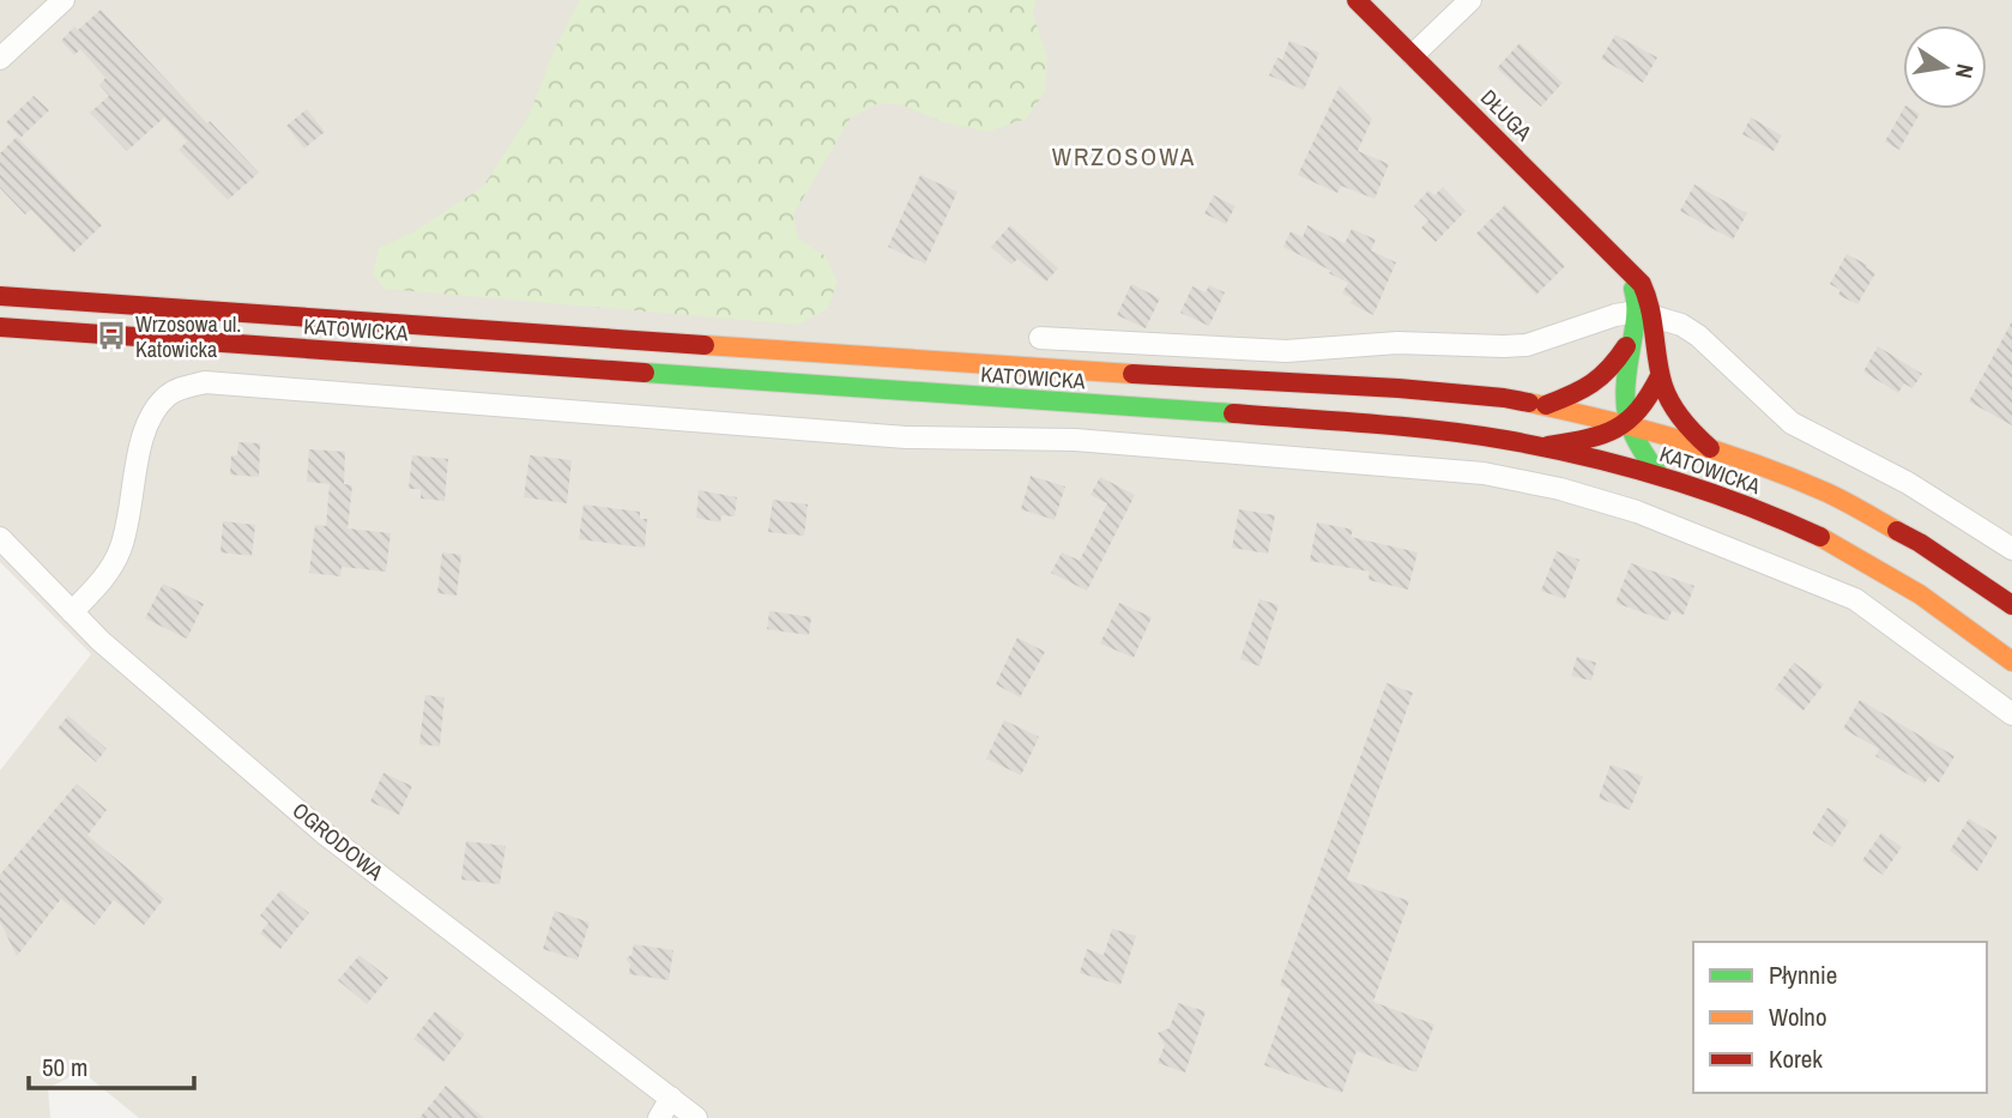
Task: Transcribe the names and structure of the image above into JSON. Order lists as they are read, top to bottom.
{
  "streets": {
    "main road": ["DŁUGA", "KATOWICKA"],
    "street": ["OGRODOWA"]
  },
  "crossings": [
    ["DŁUGA", "KATOWICKA"]
  ],
  "districts": ["WRZOSOWA"],
  "places": {
    "bus stop": ["Wrzosowa ul. Katowicka"]
  },
  "legend": ["Płynnie", "Wolno", "Korek"],
  "scale_bar": "50 m",
  "north": "right"
}
